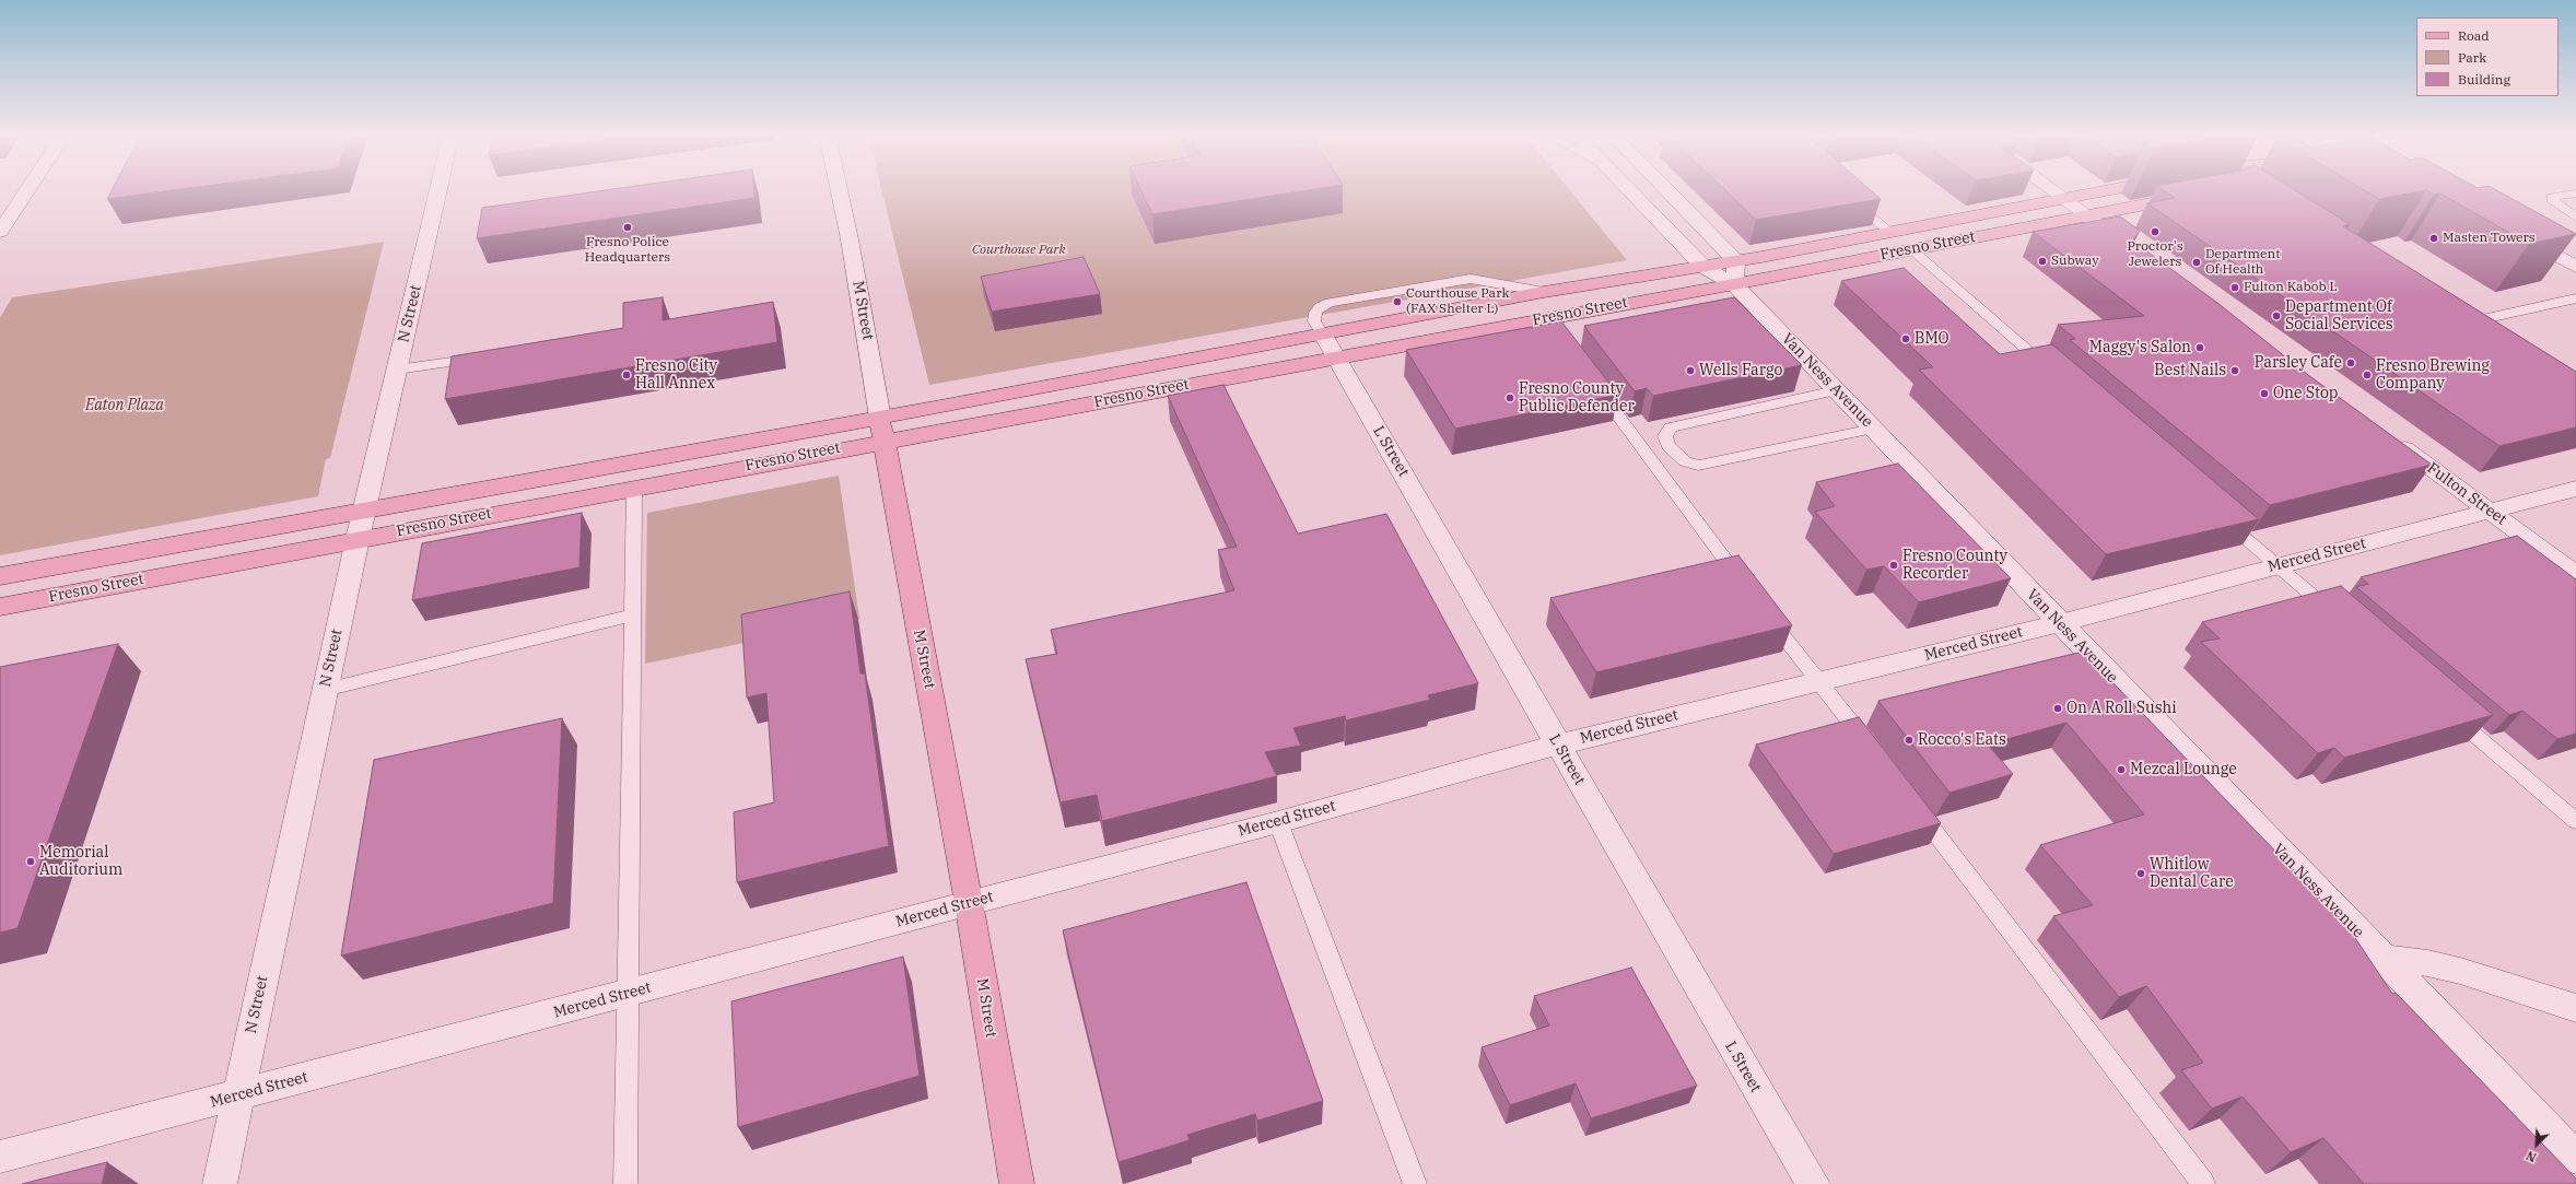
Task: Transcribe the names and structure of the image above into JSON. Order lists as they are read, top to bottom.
{
  "streets": {
    "main road": ["Fresno Street", "M Street"],
    "street": [
      "N Street",
      "Van Ness Avenue",
      "L Street",
      "Fulton Street",
      "Merced Street"
    ]
  },
  "crossings": [
    ["Fresno Street", "M Street"],
    ["Fresno Street", "N Street"],
    ["Fresno Street", "Van Ness Avenue"],
    ["Fresno Street", "L Street"],
    ["M Street", "Merced Street"],
    ["N Street", "Merced Street"],
    ["Van Ness Avenue", "Merced Street"],
    ["L Street", "Merced Street"],
    ["Fulton Street", "Merced Street"]
  ],
  "parks": ["Courthouse Park", "Eaton Plaza"],
  "places": [
    "Fresno Police Headquarters",
    "Proctor's Jewelers",
    "Masten Towers",
    "Subway",
    "Department Of Health",
    "Fulton Kabob L",
    "Courthouse Park (FAX Shelter L)",
    "Department Of Social Services",
    "BMO",
    "Maggy's Salon",
    "Parsley Cafe",
    "Wells Fargo",
    "Best Nails",
    "Fresno City Hall Annex",
    "Fresno Brewing Company",
    "One Stop",
    "Fresno County Public Defender",
    "Fresno County Recorder",
    "On A Roll Sushi",
    "Rocco's Eats",
    "Mezcal Lounge",
    "Memorial Auditorium",
    "Whitlow Dental Care"
  ],
  "legend": ["Road", "Park", "Building"],
  "north": "bottom left"
}
